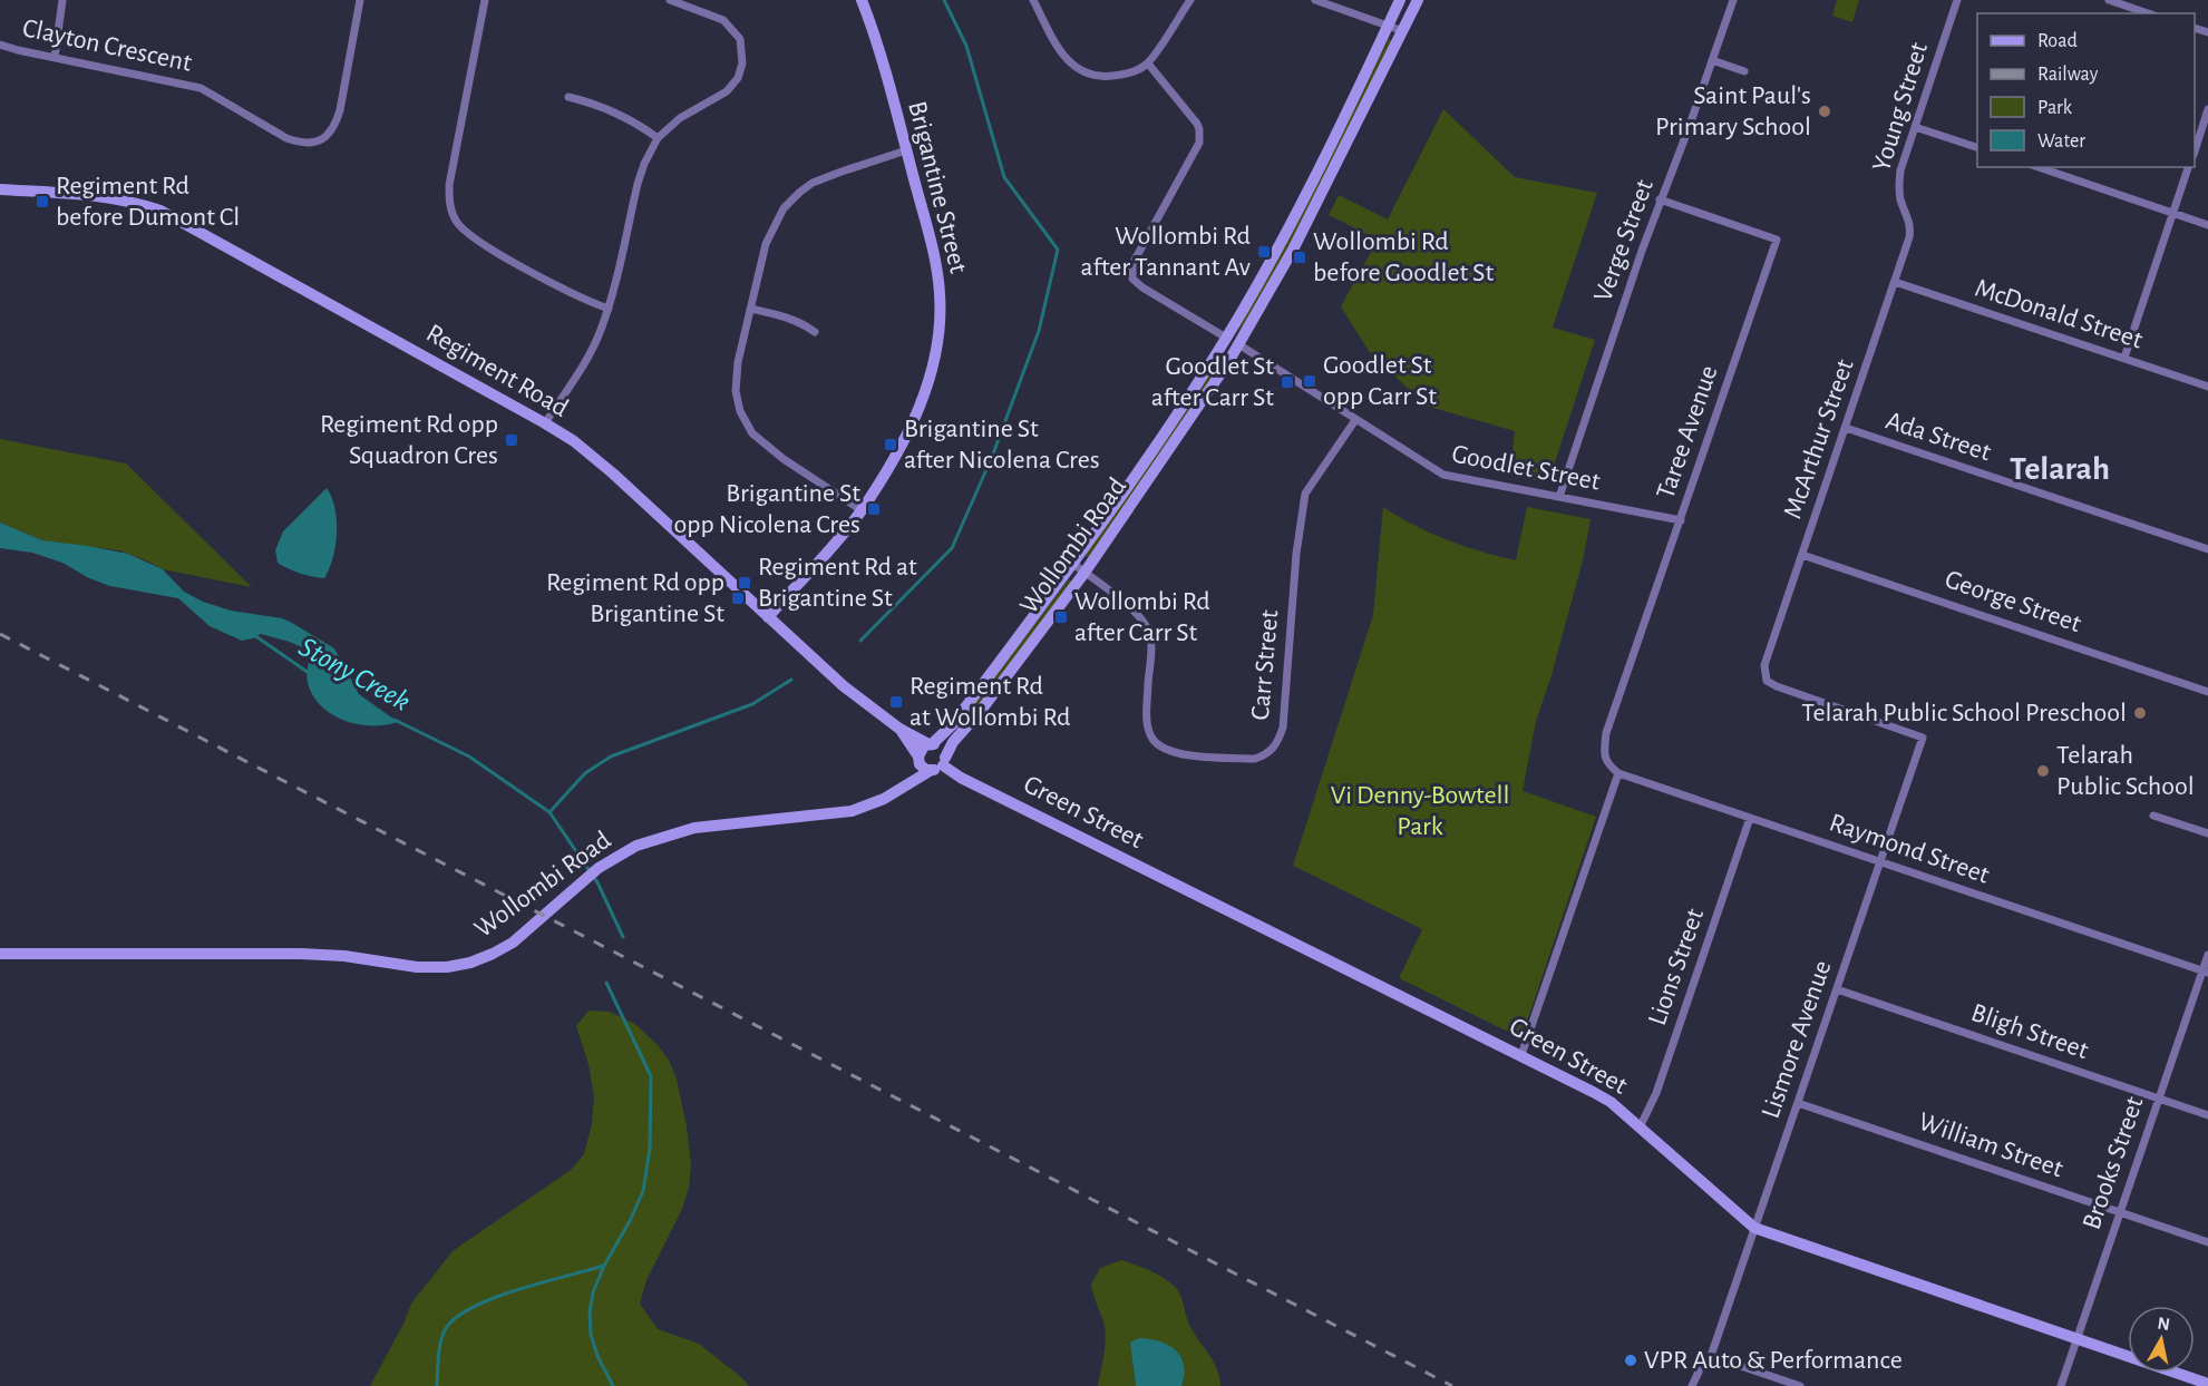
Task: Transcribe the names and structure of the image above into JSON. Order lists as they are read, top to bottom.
{
  "streets": {
    "street": [
      "Clayton Crescent",
      "Young Street",
      "Brigantine Street",
      "Verge Street",
      "McDonald Street",
      "Regiment Road",
      "Taree Avenue",
      "Ada Street",
      "McArthur Street",
      "Goodlet Street",
      "Wollombi Road",
      "George Street",
      "Carr Street",
      "Green Street",
      "Raymond Street",
      "Lions Street",
      "Bligh Street",
      "Lismore Avenue",
      "William Street",
      "Brooks Street"
    ]
  },
  "crossings": [
    ["Young Street", "McArthur Street"],
    ["Brigantine Street", "Regiment Road"],
    ["Verge Street", "Taree Avenue"],
    ["Verge Street", "Goodlet Street"],
    ["McDonald Street", "McArthur Street"],
    ["Regiment Road", "Wollombi Road"],
    ["Regiment Road", "Green Street"],
    ["Taree Avenue", "Goodlet Street"],
    ["Taree Avenue", "Raymond Street"],
    ["Ada Street", "McArthur Street"],
    ["McArthur Street", "George Street"],
    ["McArthur Street", "Lismore Avenue"],
    ["Goodlet Street", "Wollombi Road"],
    ["Goodlet Street", "Carr Street"],
    ["Wollombi Road", "Carr Street"],
    ["Wollombi Road", "Green Street"],
    ["Green Street", "Lions Street"],
    ["Green Street", "Lismore Avenue"],
    ["Green Street", "Brooks Street"],
    ["Raymond Street", "Lions Street"],
    ["Raymond Street", "Lismore Avenue"],
    ["Raymond Street", "Brooks Street"],
    ["Bligh Street", "Lismore Avenue"],
    ["Bligh Street", "Brooks Street"],
    ["Lismore Avenue", "William Street"],
    ["William Street", "Brooks Street"]
  ],
  "districts": ["Telarah"],
  "water": ["Stony Creek"],
  "parks": ["Vi Denny-Bowtell Park"],
  "places": {
    "other": [
      "Saint Paul's Primary School",
      "Telarah Public School Preschool",
      "Telarah Public School",
      "VPR Auto & Performance"
    ],
    "transit": [
      "Regiment Rd before Dumont Cl",
      "Wollombi Rd after Tannant Av",
      "Wollombi Rd before Goodlet St",
      "Goodlet St opp Carr St",
      "Goodlet St after Carr St",
      "Regiment Rd opp Squadron Cres",
      "Brigantine St after Nicolena Cres",
      "Brigantine St opp Nicolena Cres",
      "Regiment Rd at Brigantine St",
      "Regiment Rd opp Brigantine St",
      "Wollombi Rd after Carr St",
      "Regiment Rd at Wollombi Rd"
    ]
  },
  "legend": [
    "Road",
    "Railway",
    "Park",
    "Water"
  ],
  "north": "top"
}
